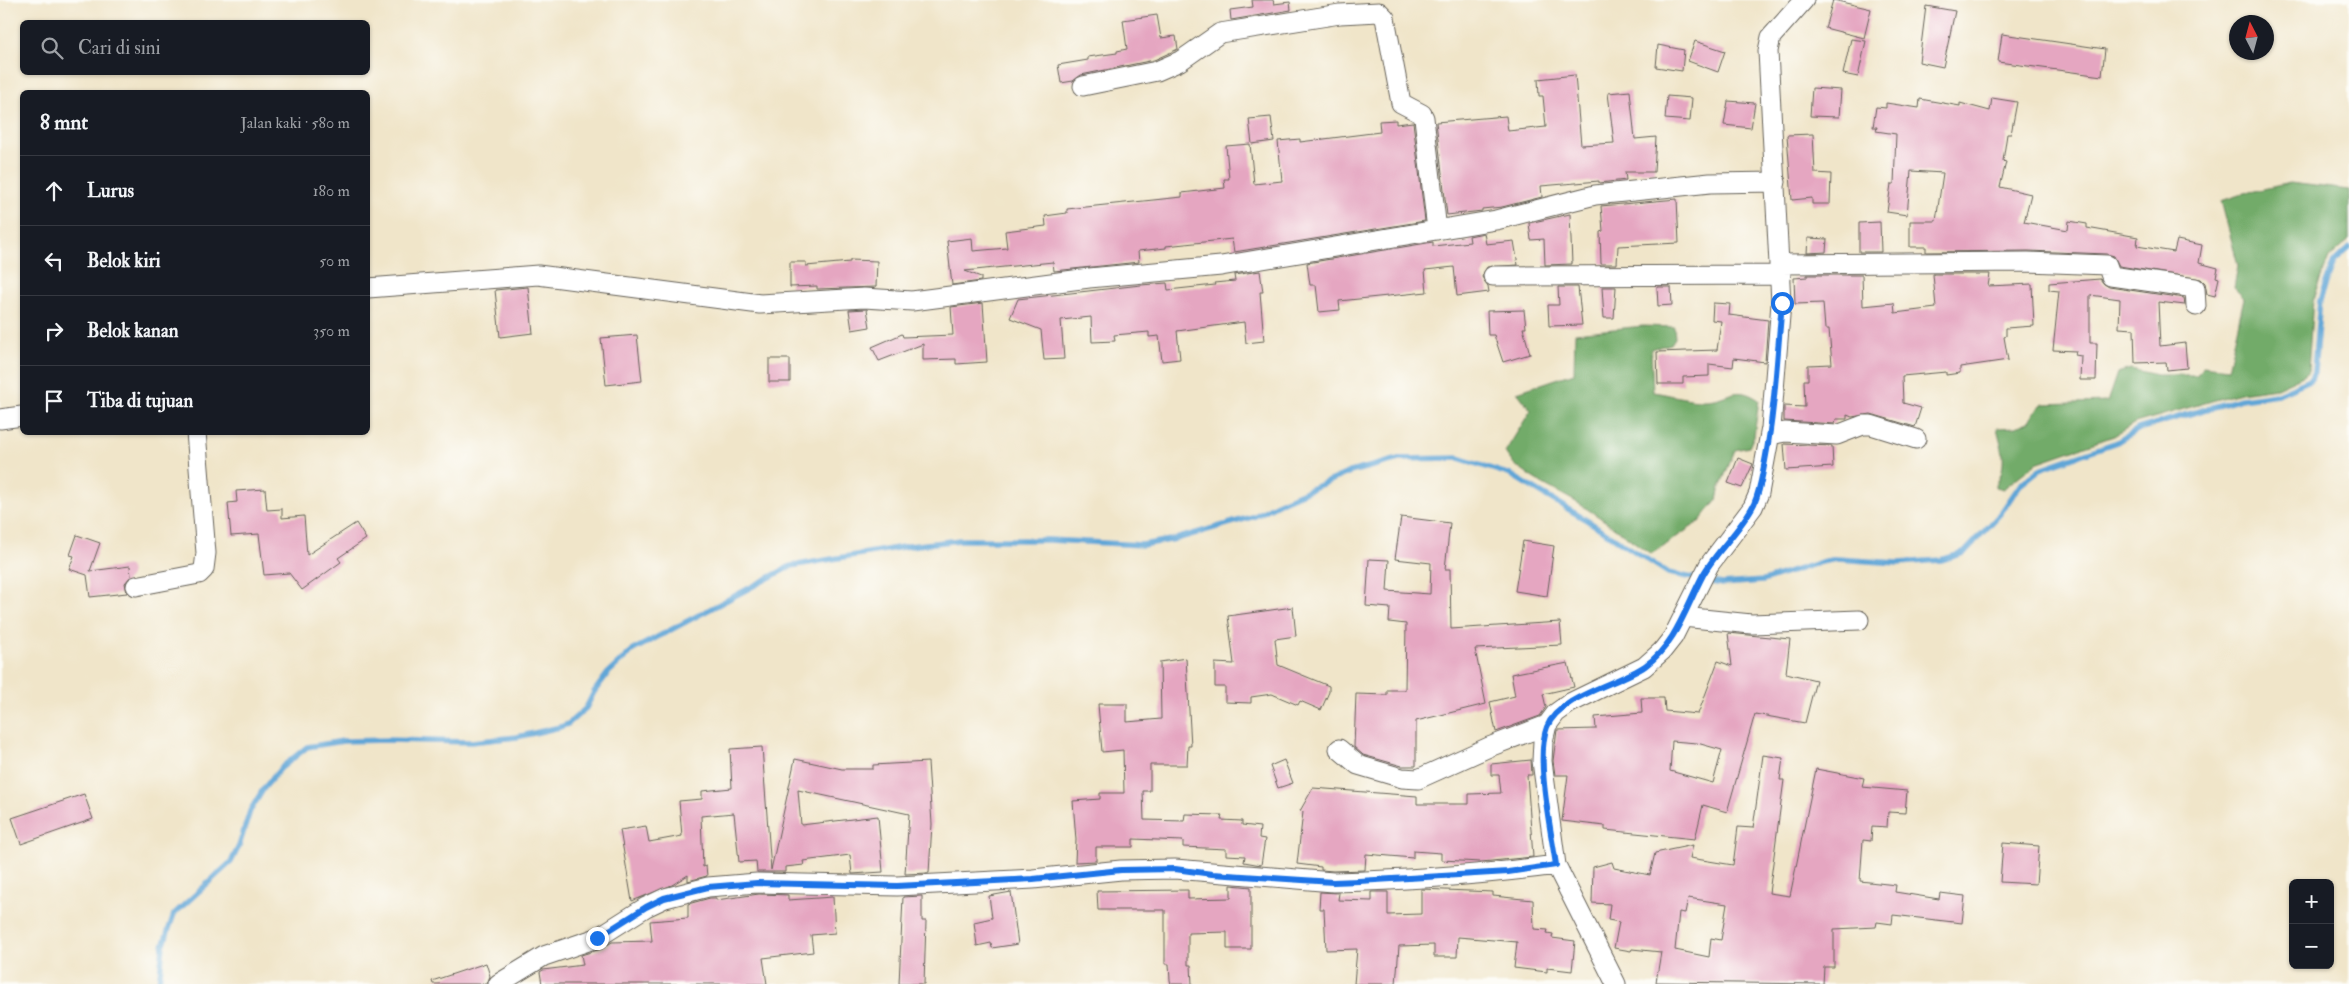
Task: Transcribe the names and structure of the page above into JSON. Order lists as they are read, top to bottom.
{
  "north": "top",
  "page": {
    "search": "Cari di sini",
    "heading": ["8 mnt", "Jalan kaki · 580 m"],
    "list": [
      ["Lurus", "180 m"],
      ["Belok kiri", "50 m"],
      ["Belok kanan", "350 m"],
      "Tiba di tujuan"
    ],
    "map_buttons": ["+", "−"]
  }
}
